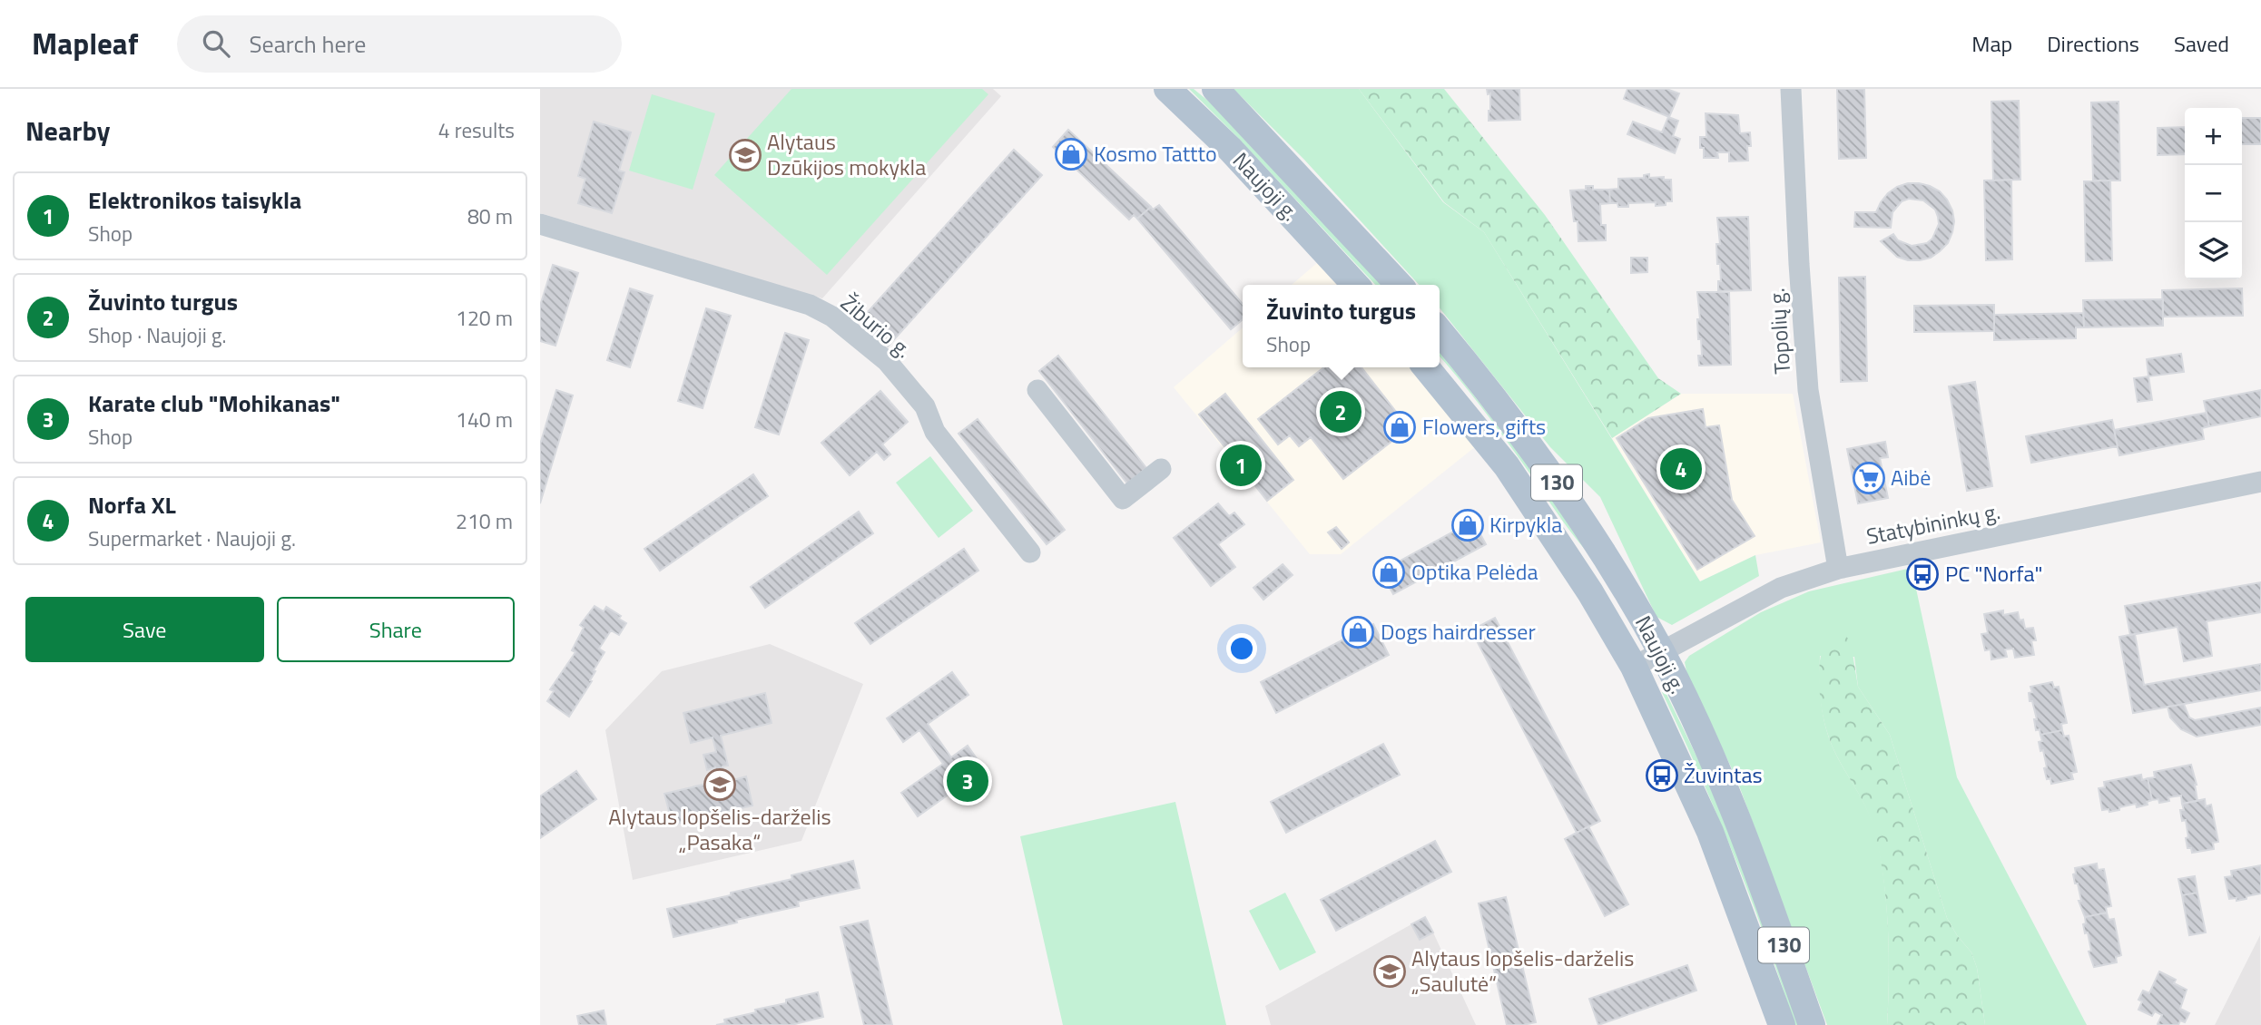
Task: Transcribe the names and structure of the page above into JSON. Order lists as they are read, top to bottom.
{
  "streets": {
    "main road": ["Naujoji g.", "130"],
    "street": ["Žiburio g.", "Topolių g.", "Statybininkų g."]
  },
  "crossings": [
    ["Naujoji g.", "Statybininkų g."],
    ["Topolių g.", "Statybininkų g."]
  ],
  "places": {
    "shop": [
      "Kosmo Tattto",
      "Flowers, gifts",
      "Kirpykla",
      "Optika Pelėda",
      "Dogs hairdresser"
    ],
    "school or university": ["Alytaus Dzūkijos mokykla", "Alytaus lopšelis-darželis „Pasaka“", "Alytaus lopšelis-darželis „Saulutė“"],
    "supermarket": ["Aibė"],
    "bus stop": ["PC \"Norfa\"", "Žuvintas"]
  },
  "page": {
    "header": "Mapleaf",
    "search": "Search here",
    "nav": ["Map", "Directions", "Saved"],
    "heading": ["Nearby", "4 results"],
    "map_buttons": ["+", "−"],
    "list": [
      {
        "mark": "1",
        "name": "Elektronikos taisykla",
        "note": "Shop",
        "value": "80 m"
      },
      {
        "mark": "2",
        "name": "Žuvinto turgus",
        "note": "Shop · Naujoji g.",
        "value": "120 m"
      },
      {
        "mark": "3",
        "name": "Karate club \"Mohikanas\"",
        "note": "Shop",
        "value": "140 m"
      },
      {
        "mark": "4",
        "name": "Norfa XL",
        "note": "Supermarket · Naujoji g.",
        "value": "210 m"
      }
    ],
    "popup": ["Žuvinto turgus", "Shop"],
    "pins": [
      "2",
      "1",
      "4",
      "3"
    ],
    "buttons": ["Save", "Share"]
  }
}
